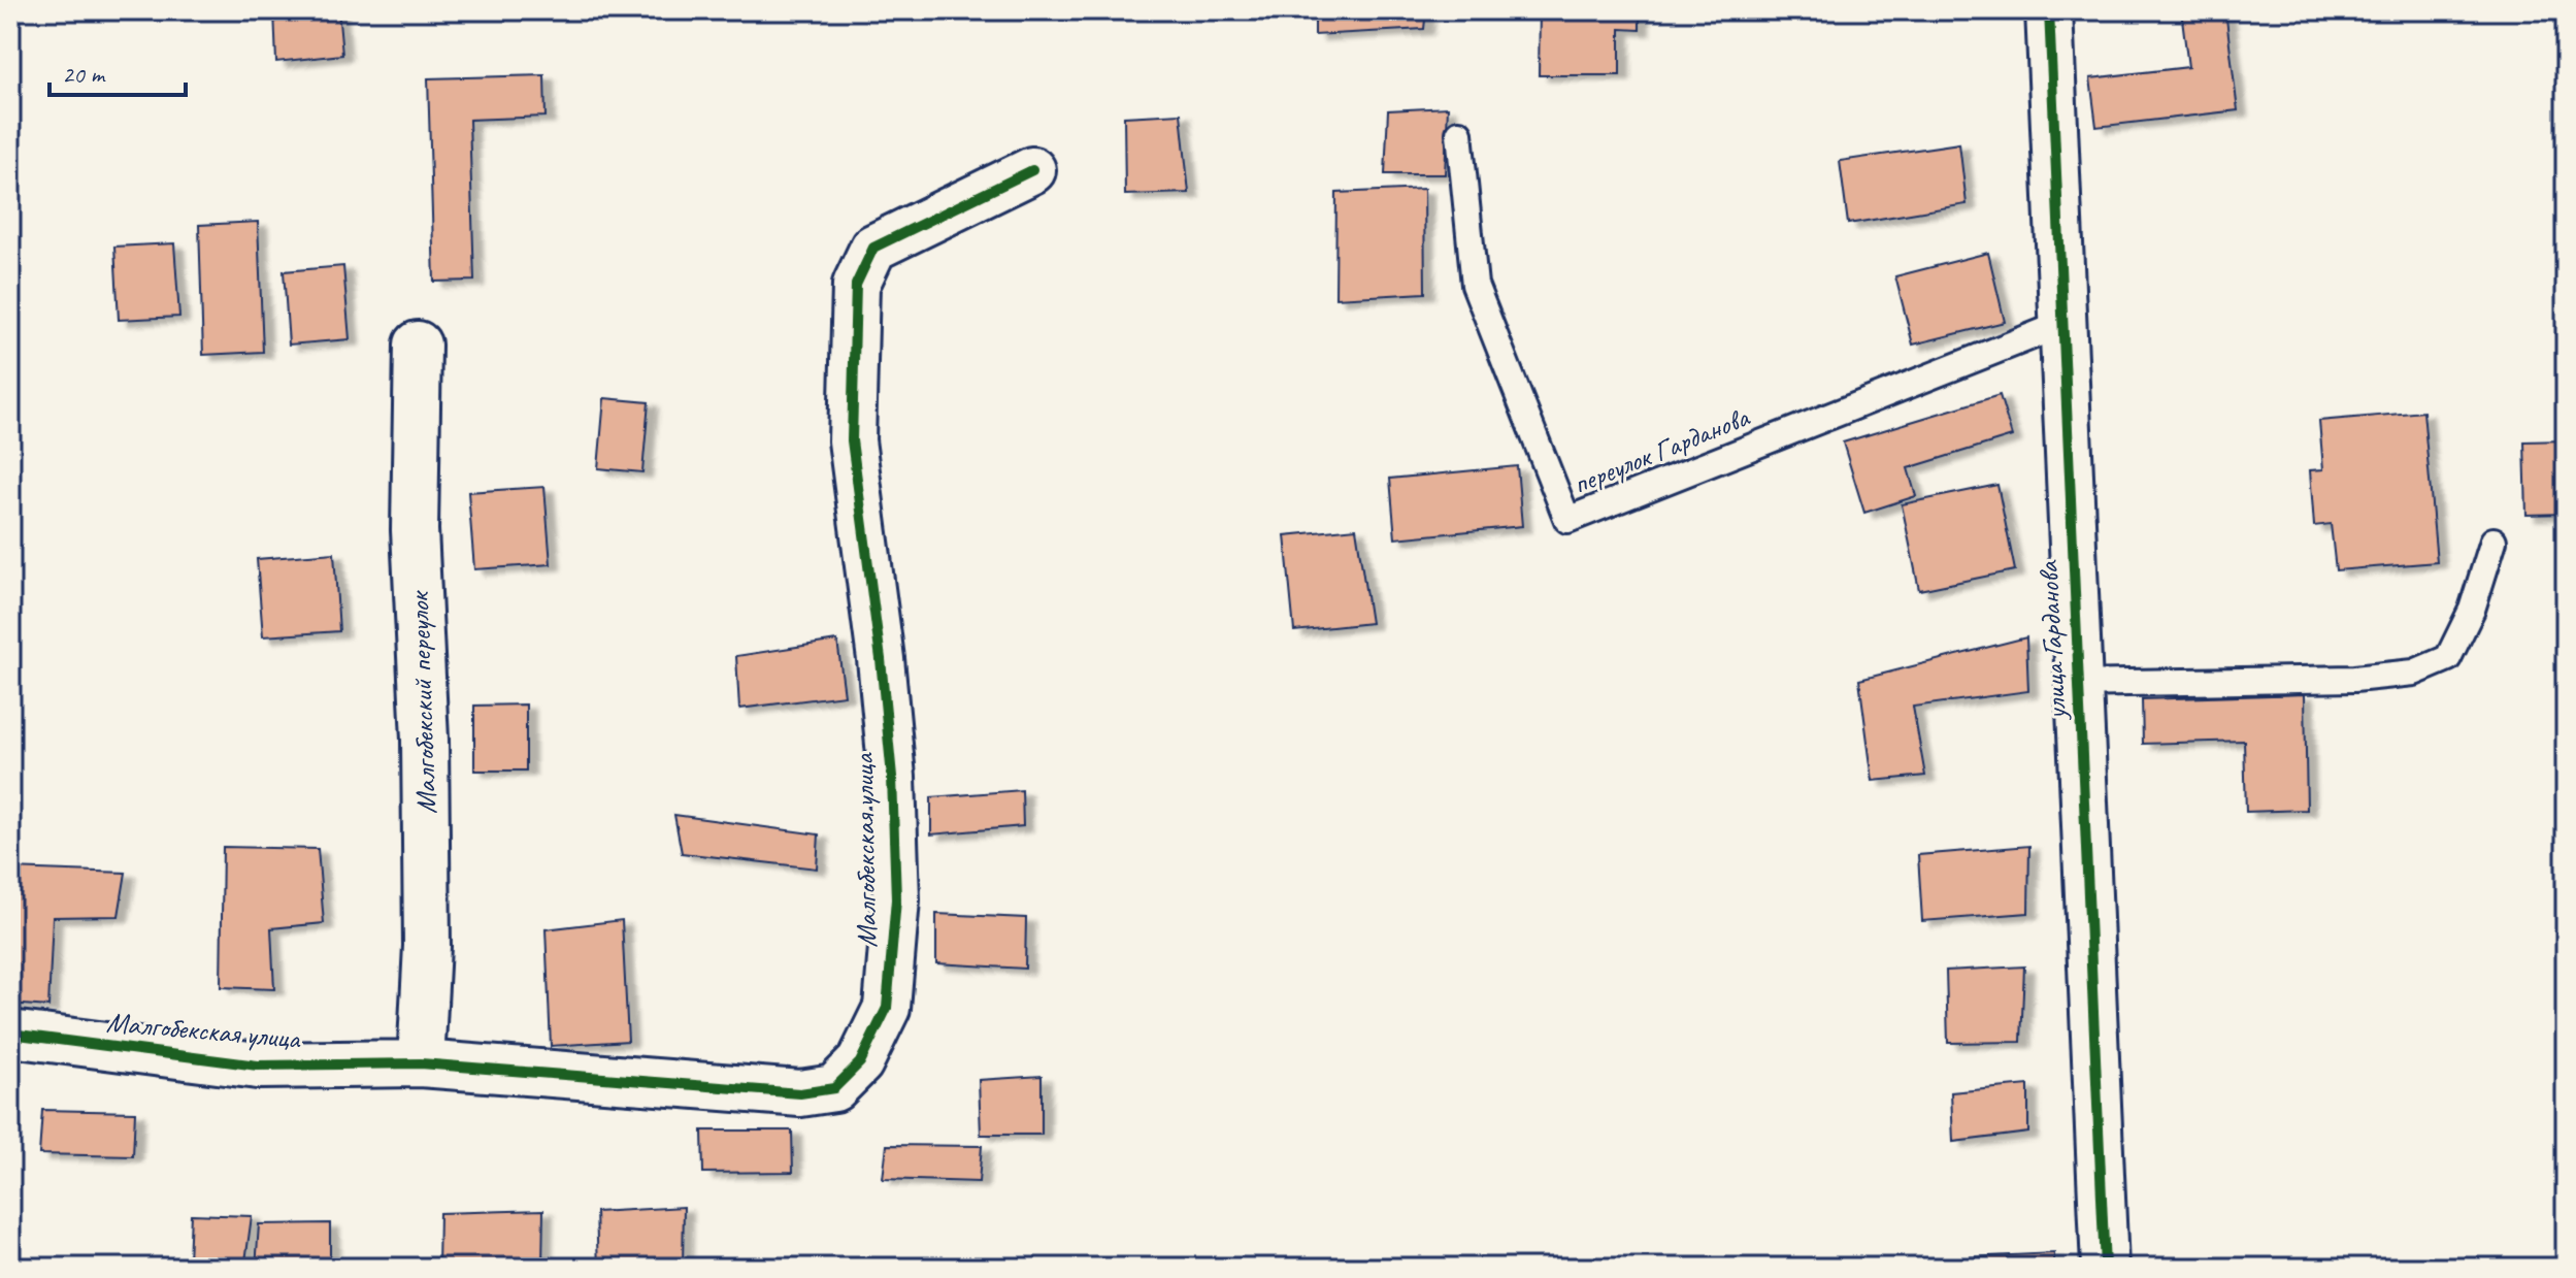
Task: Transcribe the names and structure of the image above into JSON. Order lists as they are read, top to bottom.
{
  "streets": {
    "street": ["улица Гарданова", "Малгобекский переулок", "Малгобекская улица"],
    "lane": ["переулок Гарданова"]
  },
  "crossings": [
    ["переулок Гарданова", "улица Гарданова"],
    ["Малгобекский переулок", "Малгобекская улица"]
  ],
  "scale_bar": "20 m"
}
